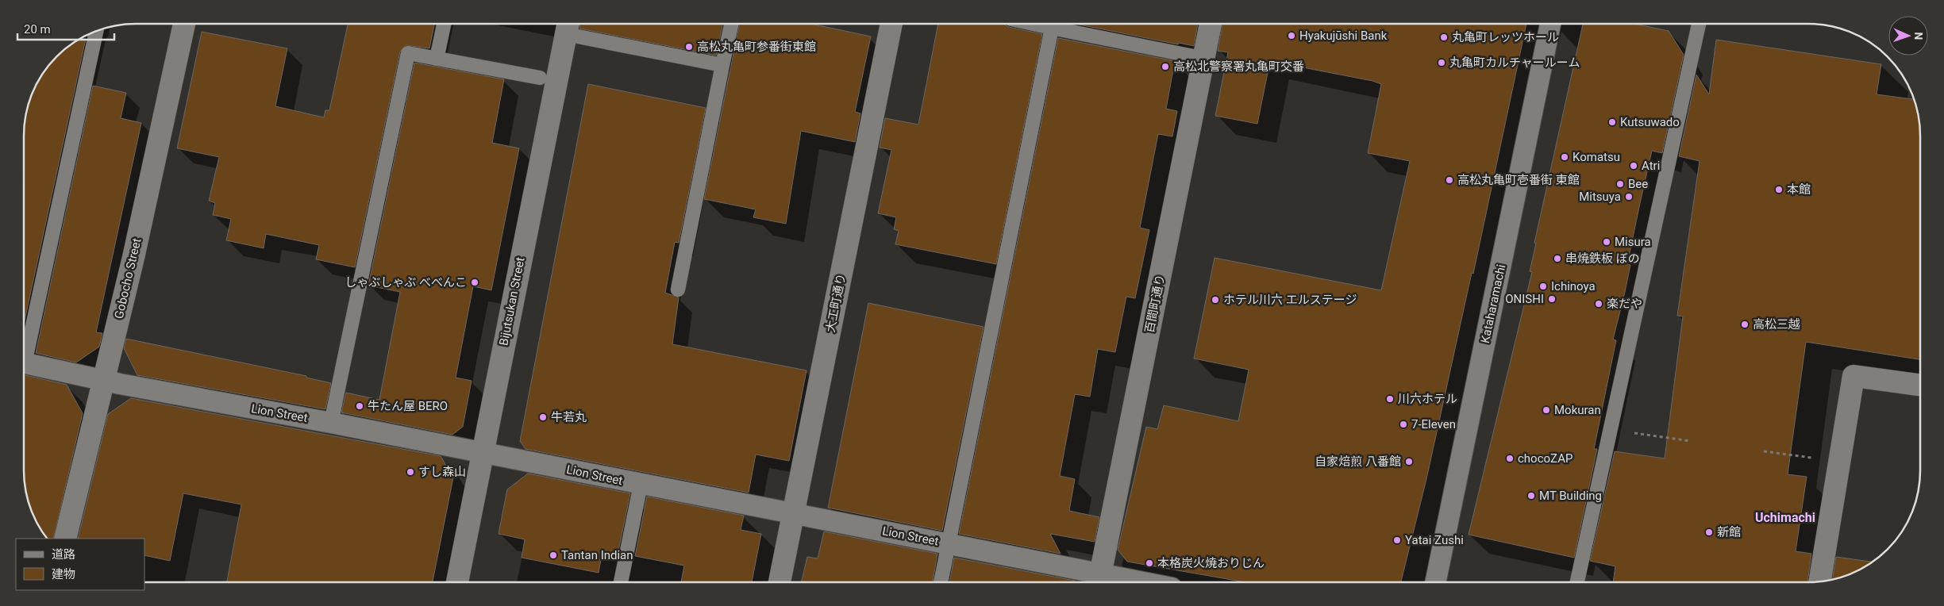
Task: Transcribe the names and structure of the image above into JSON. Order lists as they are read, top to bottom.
{
  "streets": {
    "street": [
      "Gobocho Street",
      "Bijutsukan Street",
      "大工町通り",
      "百間町通り",
      "Kataharamachi",
      "Lion Street"
    ]
  },
  "crossings": [
    ["Gobocho Street", "Lion Street"],
    ["Bijutsukan Street", "Lion Street"],
    ["大工町通り", "Lion Street"],
    ["百間町通り", "Lion Street"]
  ],
  "districts": ["Uchimachi"],
  "places": [
    "Hyakujūshi Bank",
    "丸亀町レッツホール",
    "高松丸亀町参番街東館",
    "丸亀町カルチャールーム",
    "高松北警察署丸亀町交番",
    "Kutsuwado",
    "Komatsu",
    "Atri",
    "高松丸亀町壱番街 東館",
    "Bee",
    "本館",
    "Mitsuya",
    "Misura",
    "串焼鉄板 ぼの",
    "しゃぶしゃぶ べべんこ",
    "Ichinoya",
    "ONISHI",
    "ホテル川六 エルステージ",
    "楽だや",
    "高松三越",
    "川六ホテル",
    "牛たん屋 BERO",
    "Mokuran",
    "牛若丸",
    "7-Eleven",
    "chocoZAP",
    "自家焙煎 八番館",
    "すし森山",
    "MT Building",
    "新館",
    "Yatai Zushi",
    "Tantan Indian",
    "本格炭火焼おりじん"
  ],
  "legend": ["道路", "建物"],
  "scale_bar": "20 m",
  "north": "right"
}
